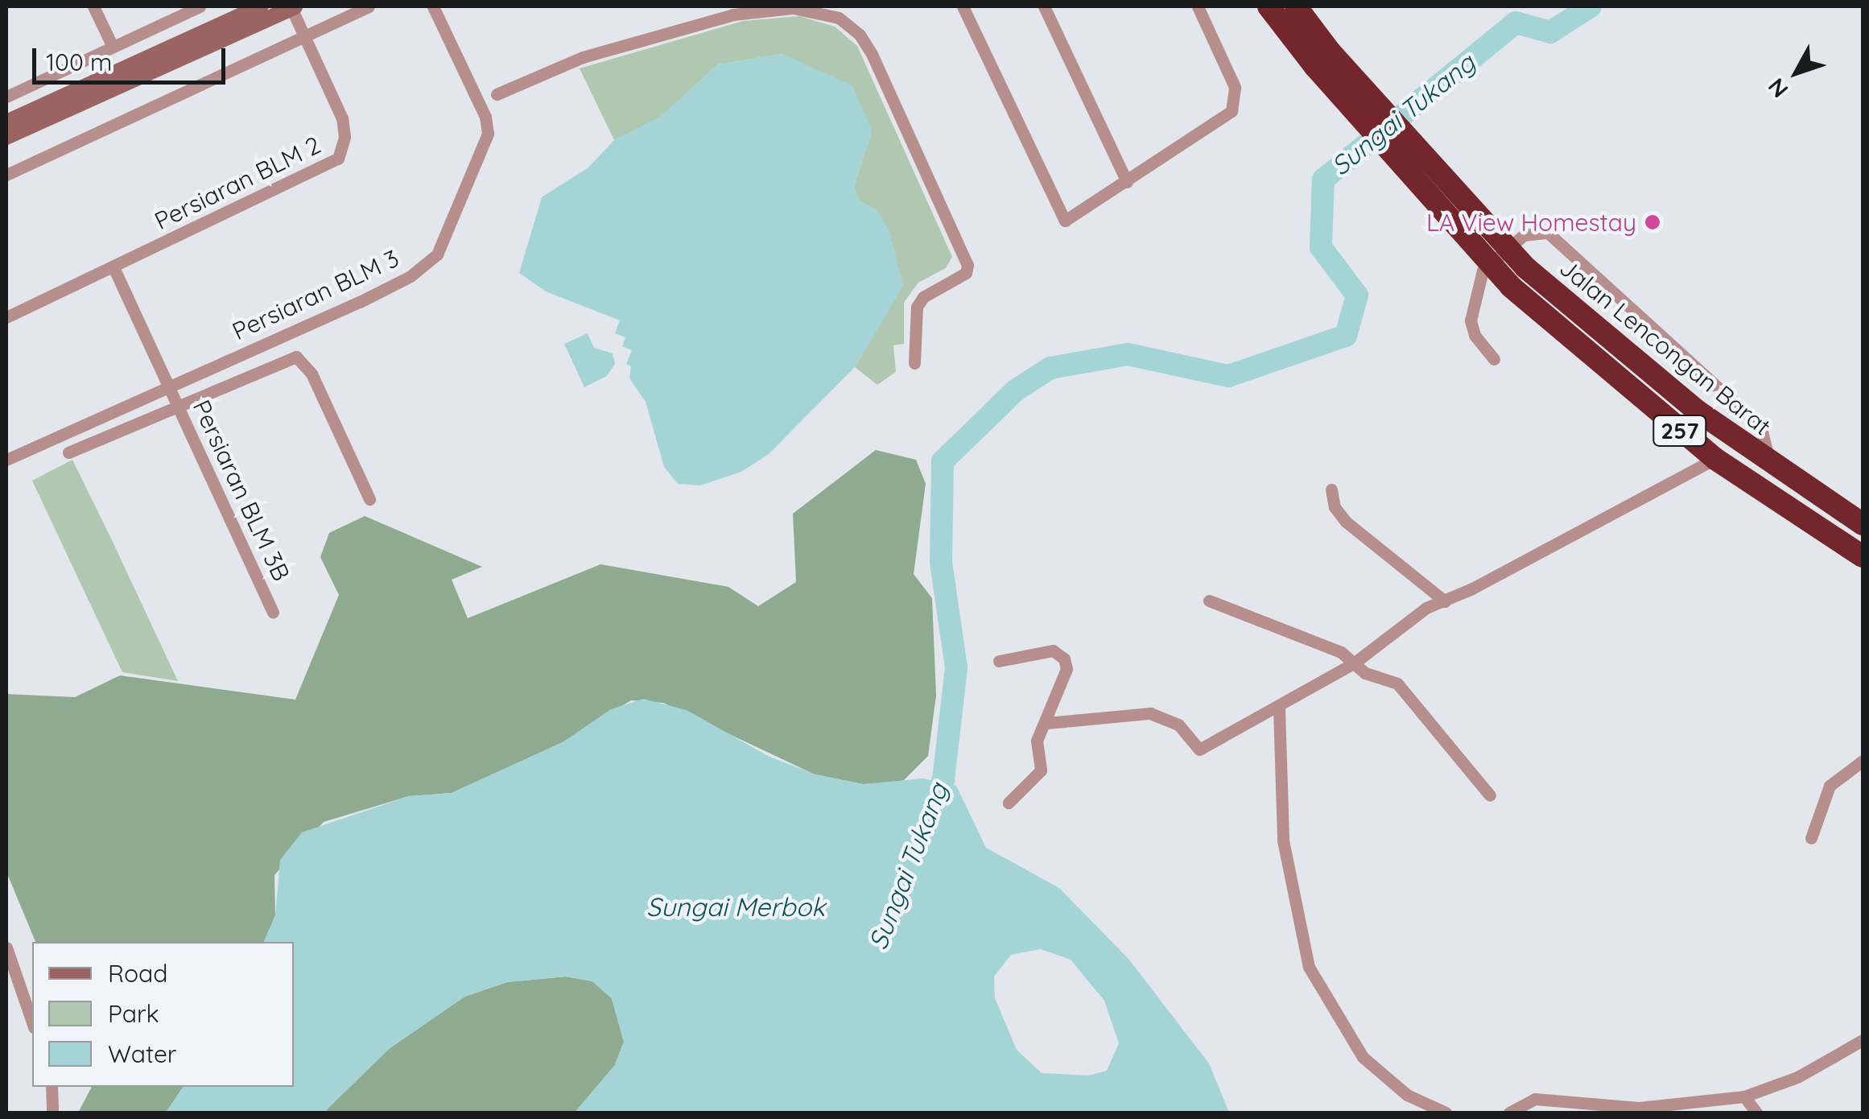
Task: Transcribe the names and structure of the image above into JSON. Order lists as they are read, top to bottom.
{
  "streets": {
    "highway": ["Jalan Lencongan Barat", "257"],
    "street": ["Persiaran BLM 2", "Persiaran BLM 3", "Persiaran BLM 3B"]
  },
  "crossings": [
    ["Persiaran BLM 2", "Persiaran BLM 3B"],
    ["Persiaran BLM 3", "Persiaran BLM 3B"]
  ],
  "water": ["Sungai Tukang", "Sungai Merbok"],
  "places": ["LA View Homestay"],
  "legend": ["Road", "Park", "Water"],
  "scale_bar": "100 m",
  "north": "bottom left"
}
